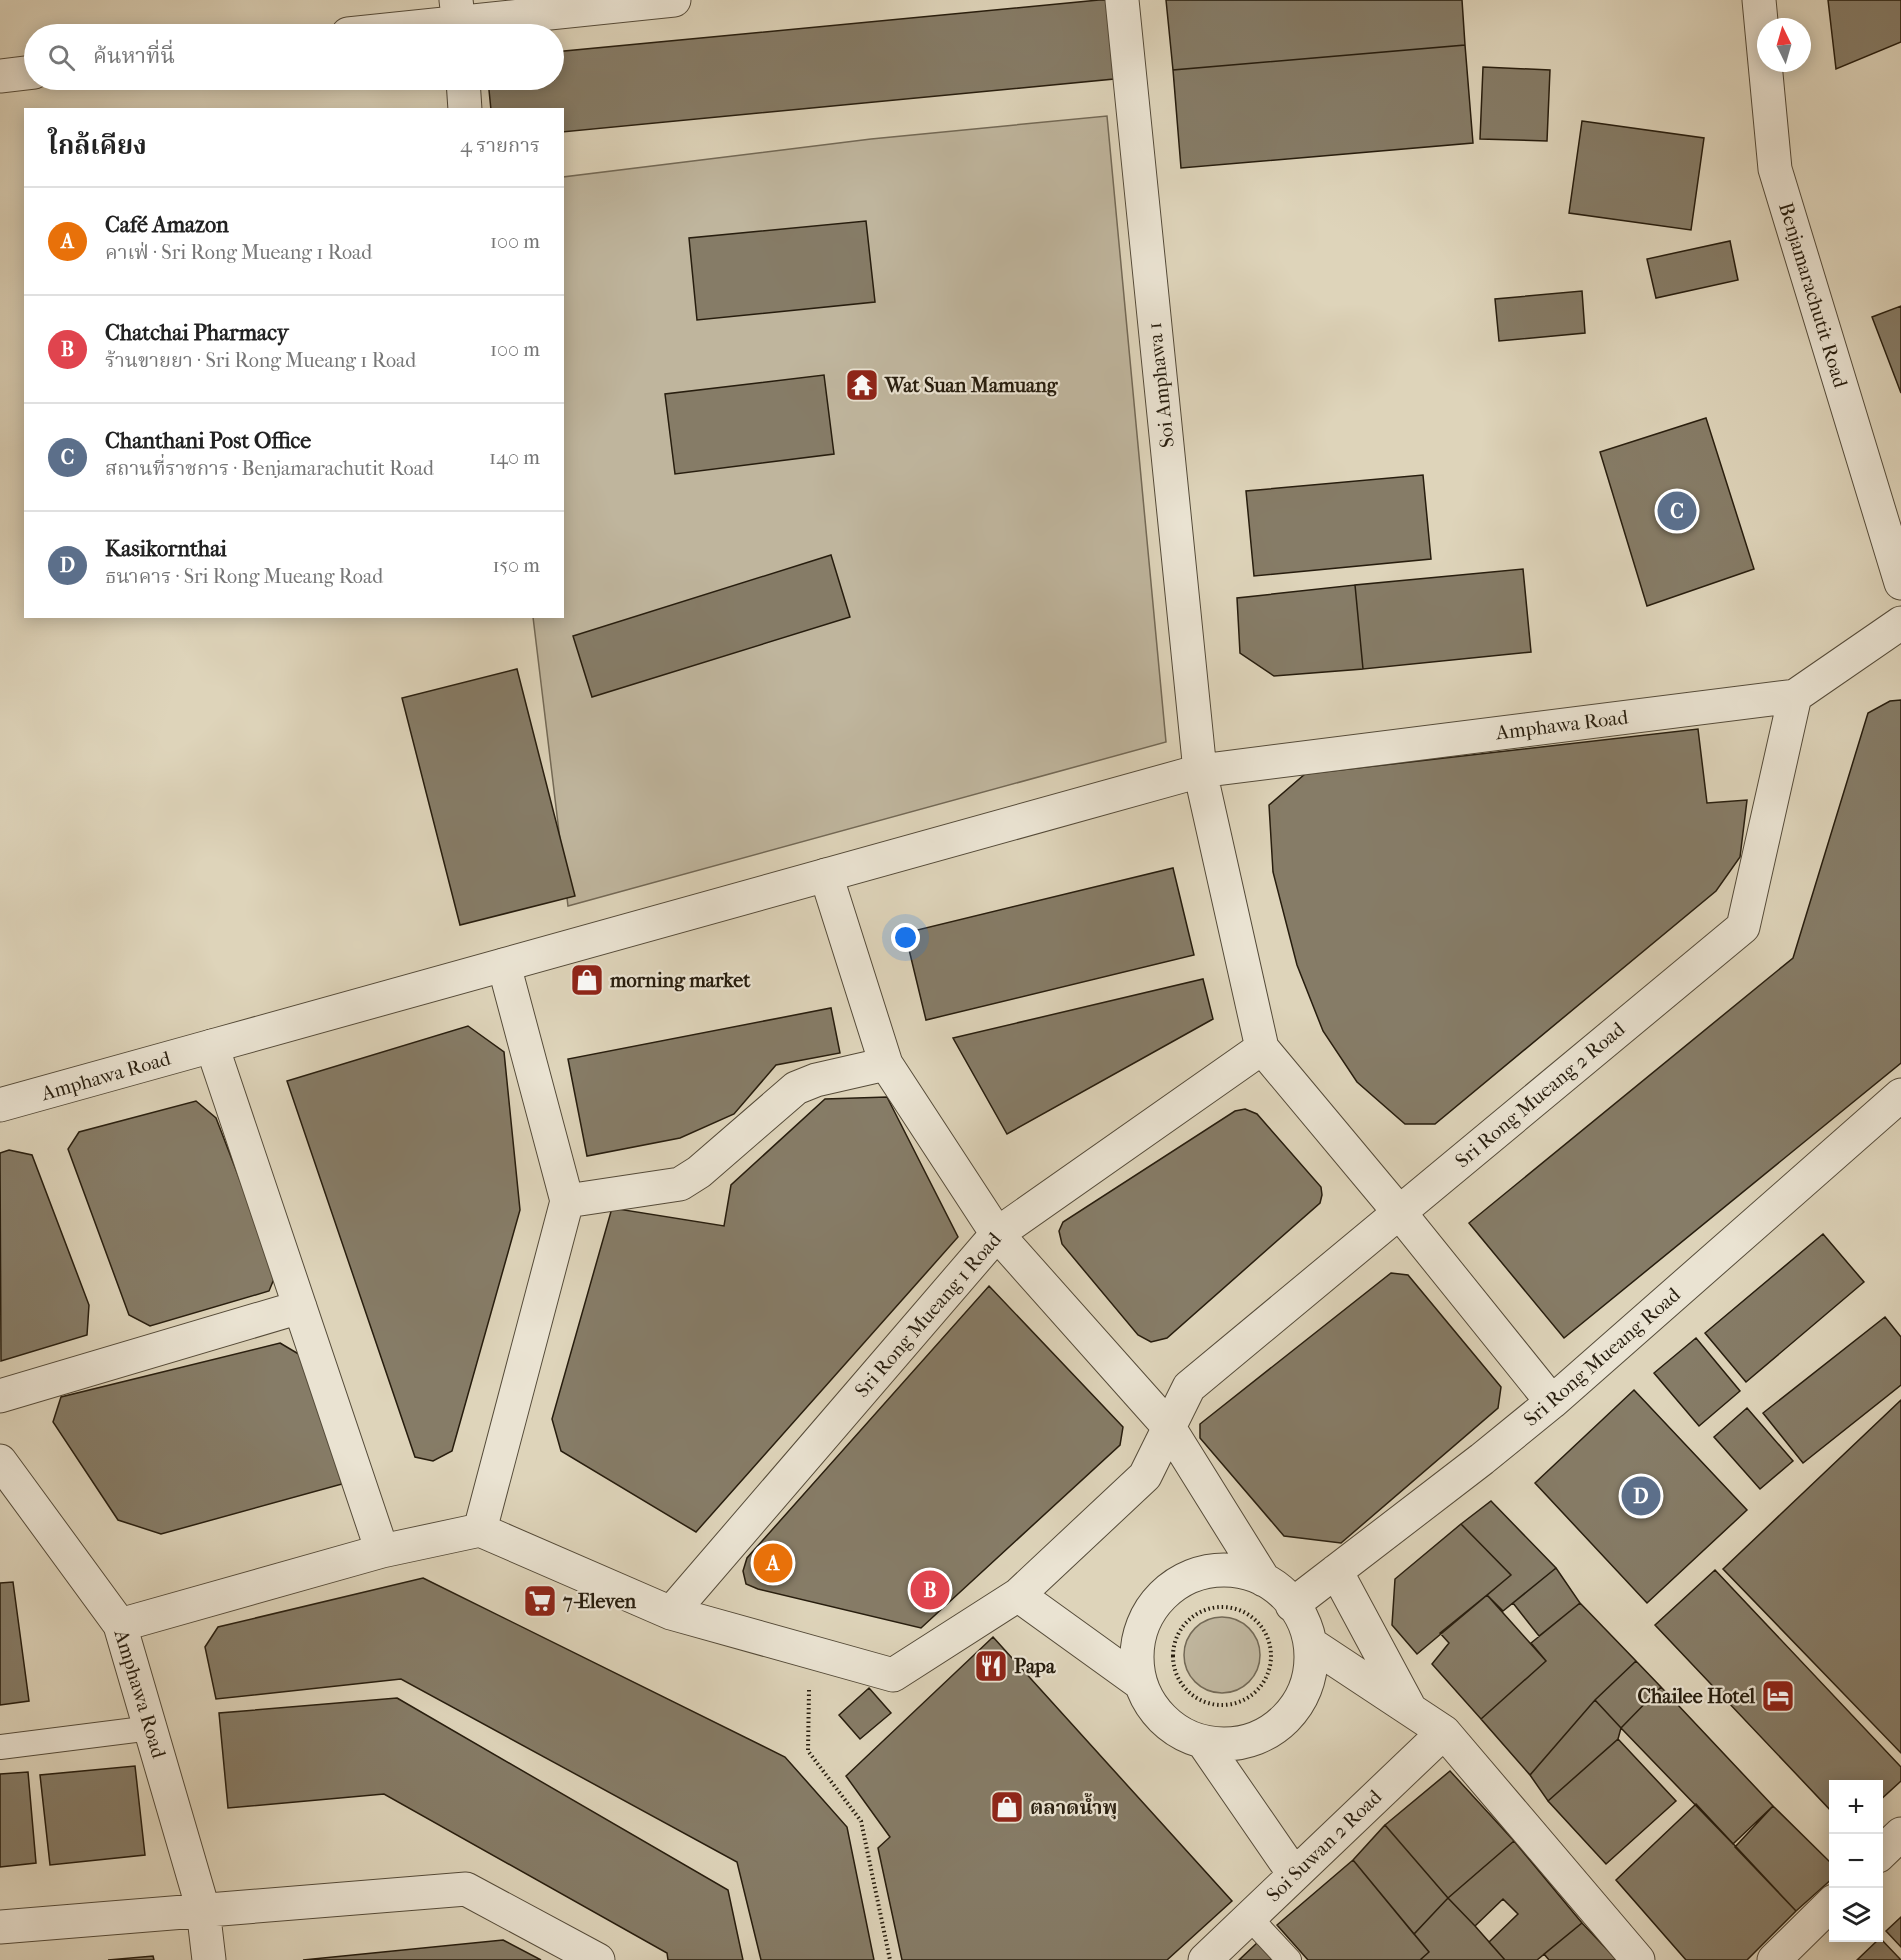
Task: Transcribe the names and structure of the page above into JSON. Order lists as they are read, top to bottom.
{
  "streets": {
    "street": [
      "Benjamarachutit Road",
      "Soi Amphawa 1",
      "Amphawa Road",
      "Sri Rong Mueang 2 Road",
      "Sri Rong Mueang 1 Road",
      "Sri Rong Mueang Road",
      "Soi Suwan 2 Road"
    ]
  },
  "crossings": [
    ["Soi Amphawa 1", "Amphawa Road"],
    ["Soi Amphawa 1", "Sri Rong Mueang 1 Road"],
    ["Amphawa Road", "Sri Rong Mueang 2 Road"],
    ["Sri Rong Mueang 2 Road", "Sri Rong Mueang 1 Road"]
  ],
  "places": {
    "temple": ["Wat Suan Mamuang"],
    "shop": ["morning market", "ตลาดน้ำพุ"],
    "supermarket": ["7-Eleven"],
    "restaurant": ["Papa"],
    "hotel": ["Chailee Hotel"]
  },
  "north": "top",
  "page": {
    "search": "ค้นหาที่นี่",
    "heading": ["ใกล้เคียง", "4 รายการ"],
    "list": [
      {
        "mark": "A",
        "name": "Café Amazon",
        "note": "คาเฟ่ · Sri Rong Mueang 1 Road",
        "value": "100 m"
      },
      {
        "mark": "B",
        "name": "Chatchai Pharmacy",
        "note": "ร้านขายยา · Sri Rong Mueang 1 Road",
        "value": "100 m"
      },
      {
        "mark": "C",
        "name": "Chanthani Post Office",
        "note": "สถานที่ราชการ · Benjamarachutit Road",
        "value": "140 m"
      },
      {
        "mark": "D",
        "name": "Kasikornthai",
        "note": "ธนาคาร · Sri Rong Mueang Road",
        "value": "150 m"
      }
    ],
    "pins": [
      "C",
      "D",
      "A",
      "B"
    ],
    "map_buttons": ["+", "−"]
  }
}
